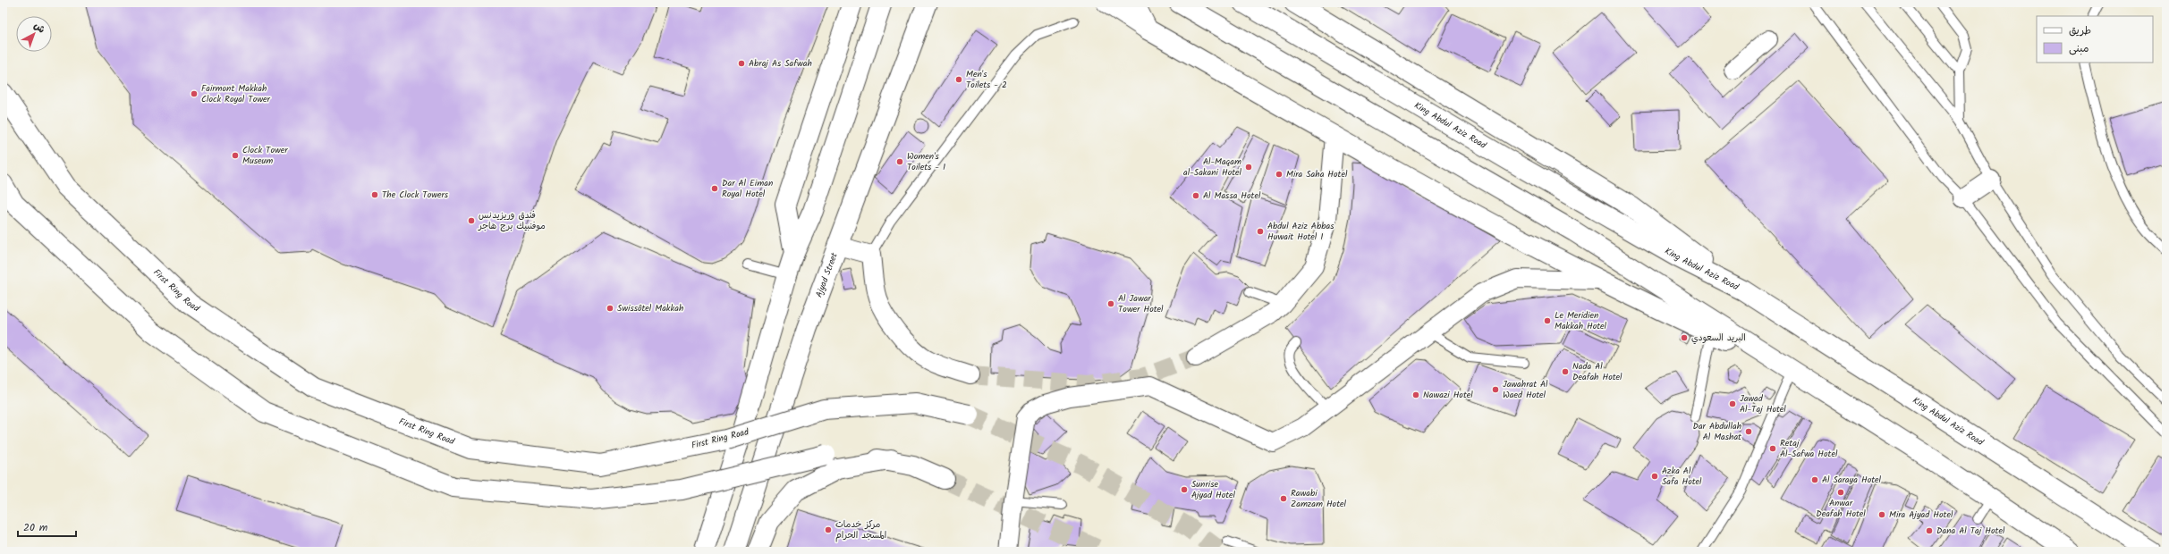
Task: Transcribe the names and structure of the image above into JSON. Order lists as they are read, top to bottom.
{
  "streets": {
    "main road": ["King Abdul Aziz Road", "Ajyad Street", "First Ring Road"]
  },
  "places": [
    "Abraj As Safwah",
    "Men's Toilets - 2",
    "Fairmont Makkah Clock Royal Tower",
    "Clock Tower Museum",
    "Women's Toilets - 1",
    "Al-Maqam al-Sakani Hotel",
    "Mira Saha Hotel",
    "Dar Al Eiman Royal Hotel",
    "The Clock Towers",
    "Al Massa Hotel",
    "فندق وريزيدنس موفنبيك برج هاجر",
    "Abdul Aziz Abbas Huwait Hotel 1",
    "Al Jawar Tower Hotel",
    "Swissôtel Makkah",
    "Le Meridien Makkah Hotel",
    "البريد السعودي",
    "Nada Al Deafah Hotel",
    "Jawahrat Al Waed Hotel",
    "Nawazi Hotel",
    "Jawad Al-Taj Hotel",
    "Dar Abdullah Al Mashat",
    "Retaj Al-Safwa Hotel",
    "Azka Al Safa Hotel",
    "Al Saraya Hotel",
    "Sunrise Ajyad Hotel",
    "Anwar Deafah Hotel",
    "Rawabi Zamzam Hotel",
    "Mira Ajyad Hotel",
    "مركز خدمات المسجد الحرام",
    "Dana Al Taj Hotel"
  ],
  "legend": ["طريق", "مبنى"],
  "scale_bar": "20 m",
  "north": "top right"
}
